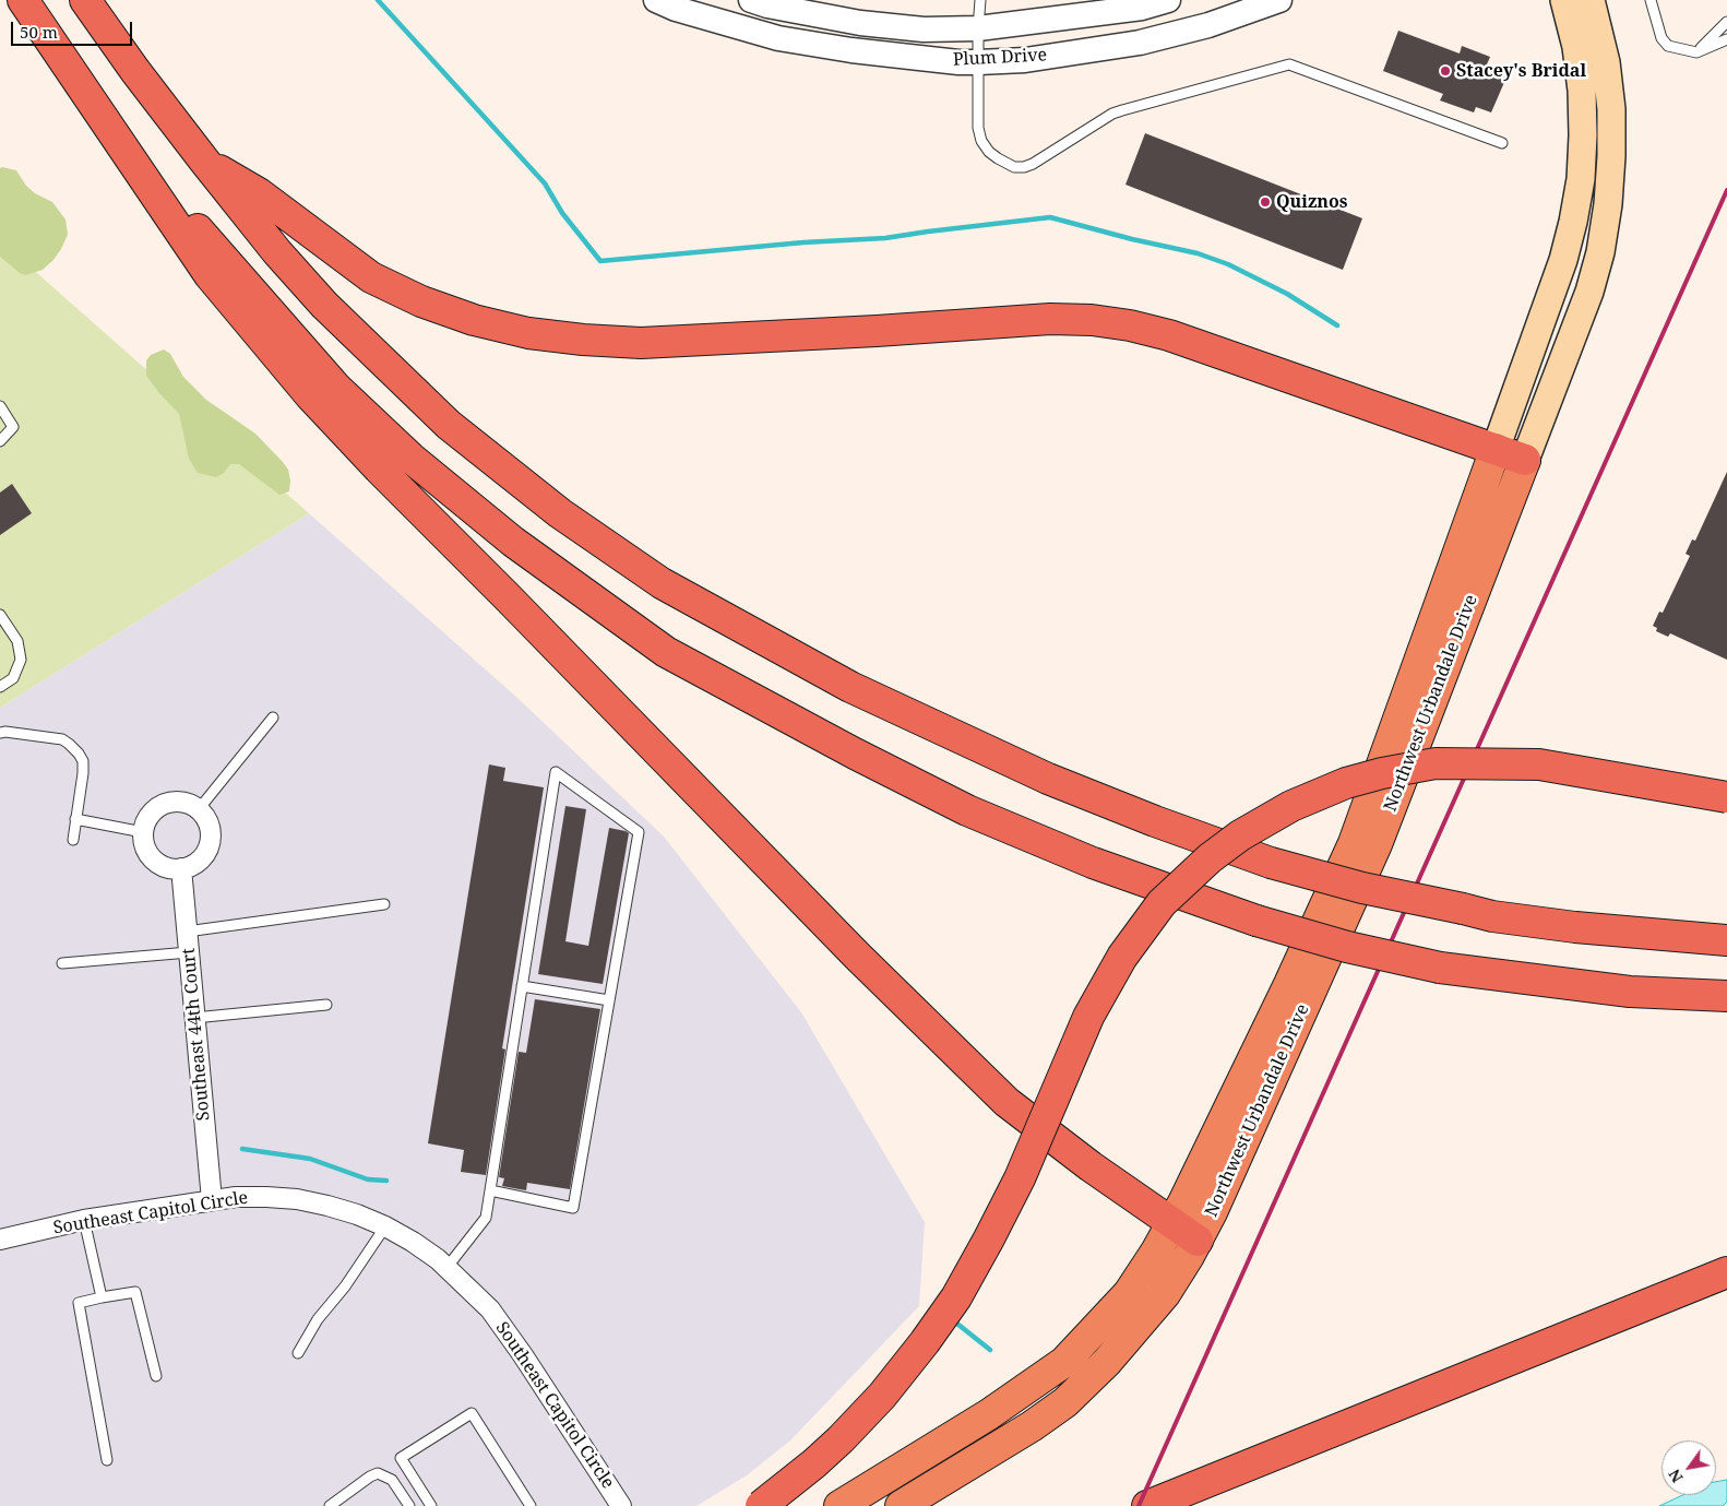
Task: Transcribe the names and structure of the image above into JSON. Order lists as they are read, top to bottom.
{
  "streets": {
    "highway": ["Northwest Urbandale Drive"],
    "street": ["Plum Drive", "Southeast 44th Court", "Southeast Capitol Circle"]
  },
  "crossings": [
    ["Southeast 44th Court", "Southeast Capitol Circle"]
  ],
  "places": ["Stacey's Bridal", "Quiznos"],
  "scale_bar": "50 m",
  "north": "bottom left"
}
